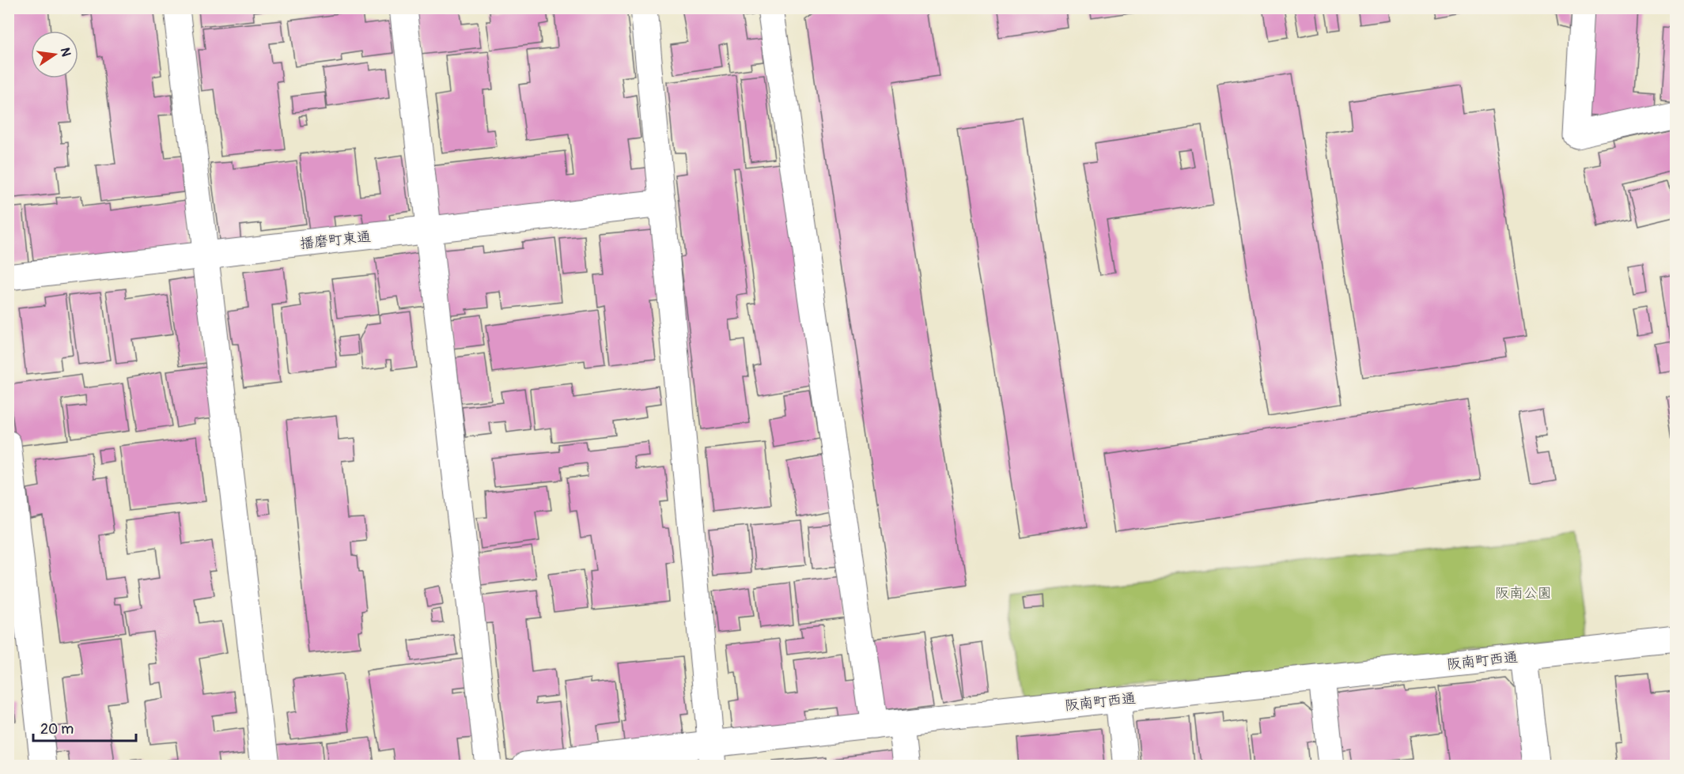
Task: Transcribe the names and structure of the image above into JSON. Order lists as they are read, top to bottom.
{
  "streets": {
    "street": ["播磨町東通", "阪南町西通"]
  },
  "parks": ["阪南公園"],
  "scale_bar": "20 m",
  "north": "right"
}
